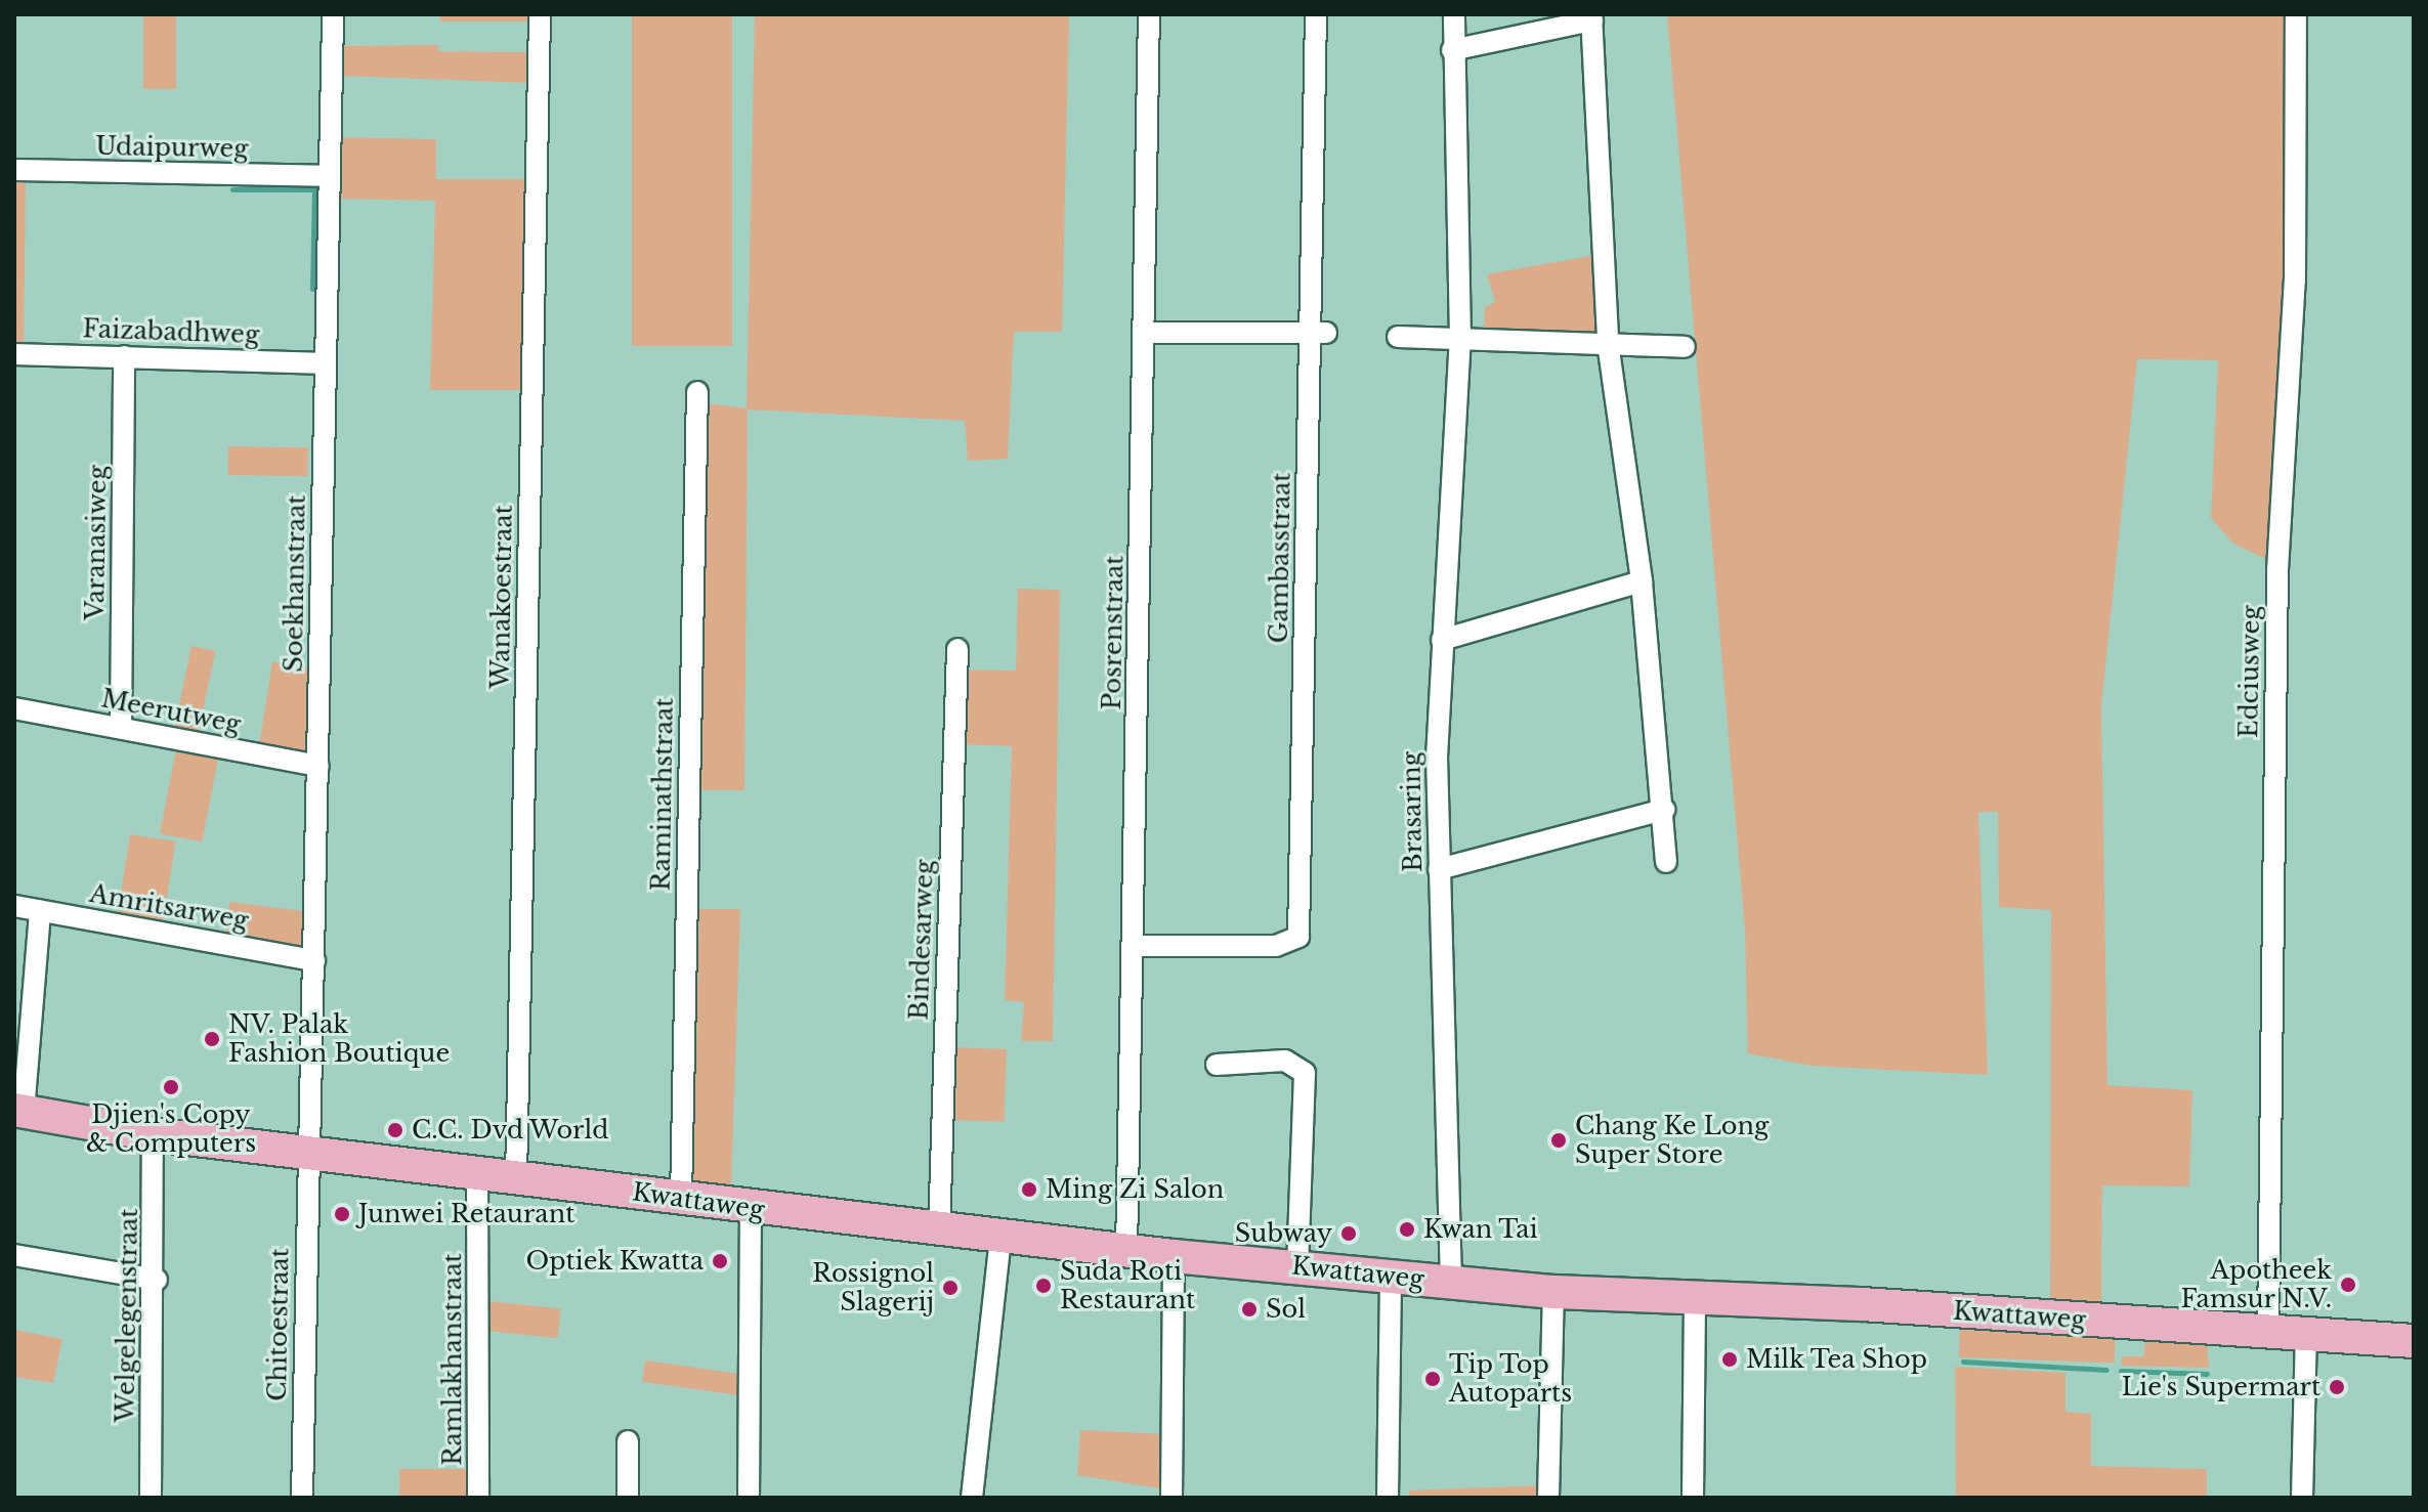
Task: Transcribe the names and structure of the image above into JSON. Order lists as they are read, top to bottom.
{
  "streets": {
    "main road": ["Kwattaweg"],
    "street": [
      "Udaipurweg",
      "Faizabadhweg",
      "Varanasiweg",
      "Gambasstraat",
      "Soekhanstraat",
      "Wanakoestraat",
      "Posrenstraat",
      "Edciusweg",
      "Meerutweg",
      "Raminathstraat",
      "Brasaring",
      "Amritsarweg",
      "Bindesarweg",
      "Welgelegenstraat",
      "Chitoestraat",
      "Ramlakhanstraat"
    ]
  },
  "crossings": [
    ["Udaipurweg", "Soekhanstraat"],
    ["Faizabadhweg", "Varanasiweg"],
    ["Faizabadhweg", "Soekhanstraat"],
    ["Varanasiweg", "Meerutweg"],
    ["Gambasstraat", "Posrenstraat"],
    ["Soekhanstraat", "Meerutweg"],
    ["Soekhanstraat", "Amritsarweg"],
    ["Soekhanstraat", "Kwattaweg"],
    ["Soekhanstraat", "Chitoestraat"],
    ["Wanakoestraat", "Kwattaweg"],
    ["Posrenstraat", "Kwattaweg"],
    ["Edciusweg", "Kwattaweg"],
    ["Raminathstraat", "Kwattaweg"],
    ["Brasaring", "Kwattaweg"],
    ["Bindesarweg", "Kwattaweg"],
    ["Kwattaweg", "Welgelegenstraat"],
    ["Kwattaweg", "Chitoestraat"],
    ["Kwattaweg", "Ramlakhanstraat"]
  ],
  "places": [
    "NV. Palak Fashion Boutique",
    "Djien's Copy & Computers",
    "C.C. Dvd World",
    "Chang Ke Long Super Store",
    "Ming Zi Salon",
    "Junwei Retaurant",
    "Kwan Tai",
    "Subway",
    "Optiek Kwatta",
    "Apotheek Famsur N.V.",
    "Suda Roti Restaurant",
    "Rossignol Slagerij",
    "Sol",
    "Milk Tea Shop",
    "Tip Top Autoparts",
    "Lie's Supermart"
  ]
}
